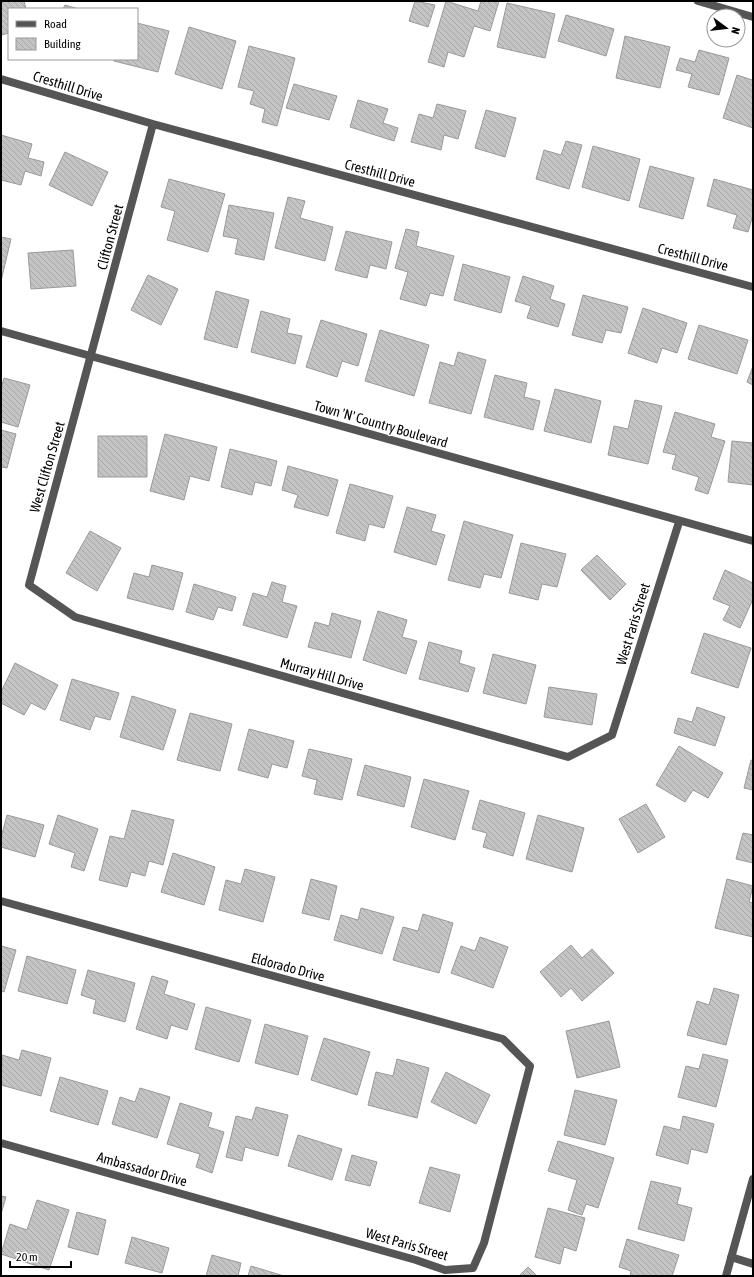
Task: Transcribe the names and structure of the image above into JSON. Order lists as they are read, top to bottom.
{
  "streets": {
    "street": [
      "Cresthill Drive",
      "Clifton Street",
      "Town 'N' Country Boulevard",
      "West Clifton Street",
      "West Paris Street",
      "Murray Hill Drive",
      "Eldorado Drive",
      "Ambassador Drive"
    ]
  },
  "crossings": [
    ["Cresthill Drive", "Clifton Street"],
    ["Clifton Street", "Town 'N' Country Boulevard"],
    ["Clifton Street", "West Clifton Street"],
    ["Town 'N' Country Boulevard", "West Clifton Street"],
    ["Town 'N' Country Boulevard", "West Paris Street"],
    ["West Clifton Street", "Murray Hill Drive"],
    ["West Paris Street", "Murray Hill Drive"],
    ["West Paris Street", "Eldorado Drive"],
    ["West Paris Street", "Ambassador Drive"]
  ],
  "legend": ["Road", "Building"],
  "scale_bar": "20 m",
  "north": "right"
}
